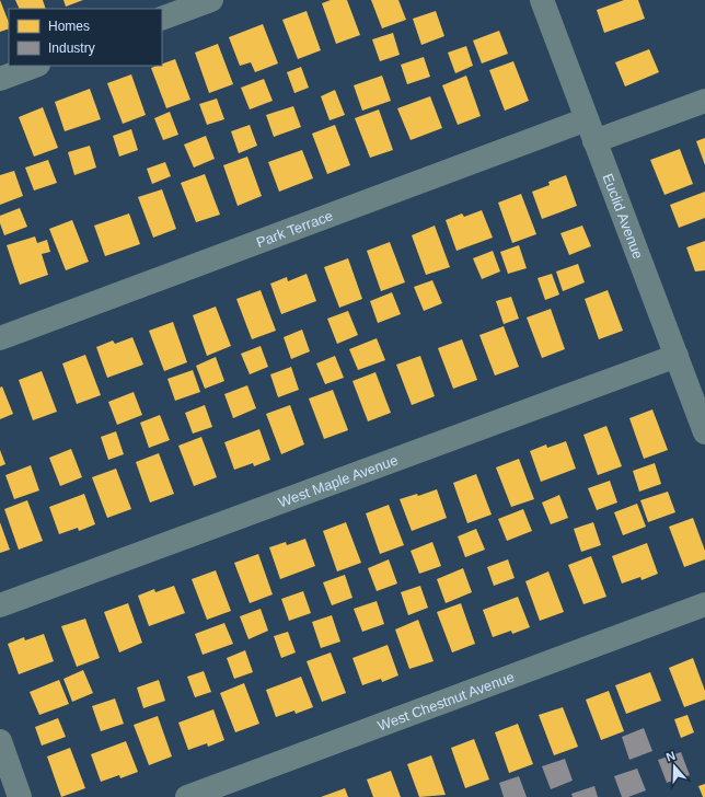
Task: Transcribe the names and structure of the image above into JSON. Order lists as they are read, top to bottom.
{
  "streets": {
    "street": [
      "Euclid Avenue",
      "Park Terrace",
      "West Maple Avenue",
      "West Chestnut Avenue"
    ]
  },
  "crossings": [
    ["Euclid Avenue", "Park Terrace"],
    ["Euclid Avenue", "West Maple Avenue"]
  ],
  "legend": ["Homes", "Industry"],
  "north": "top"
}
